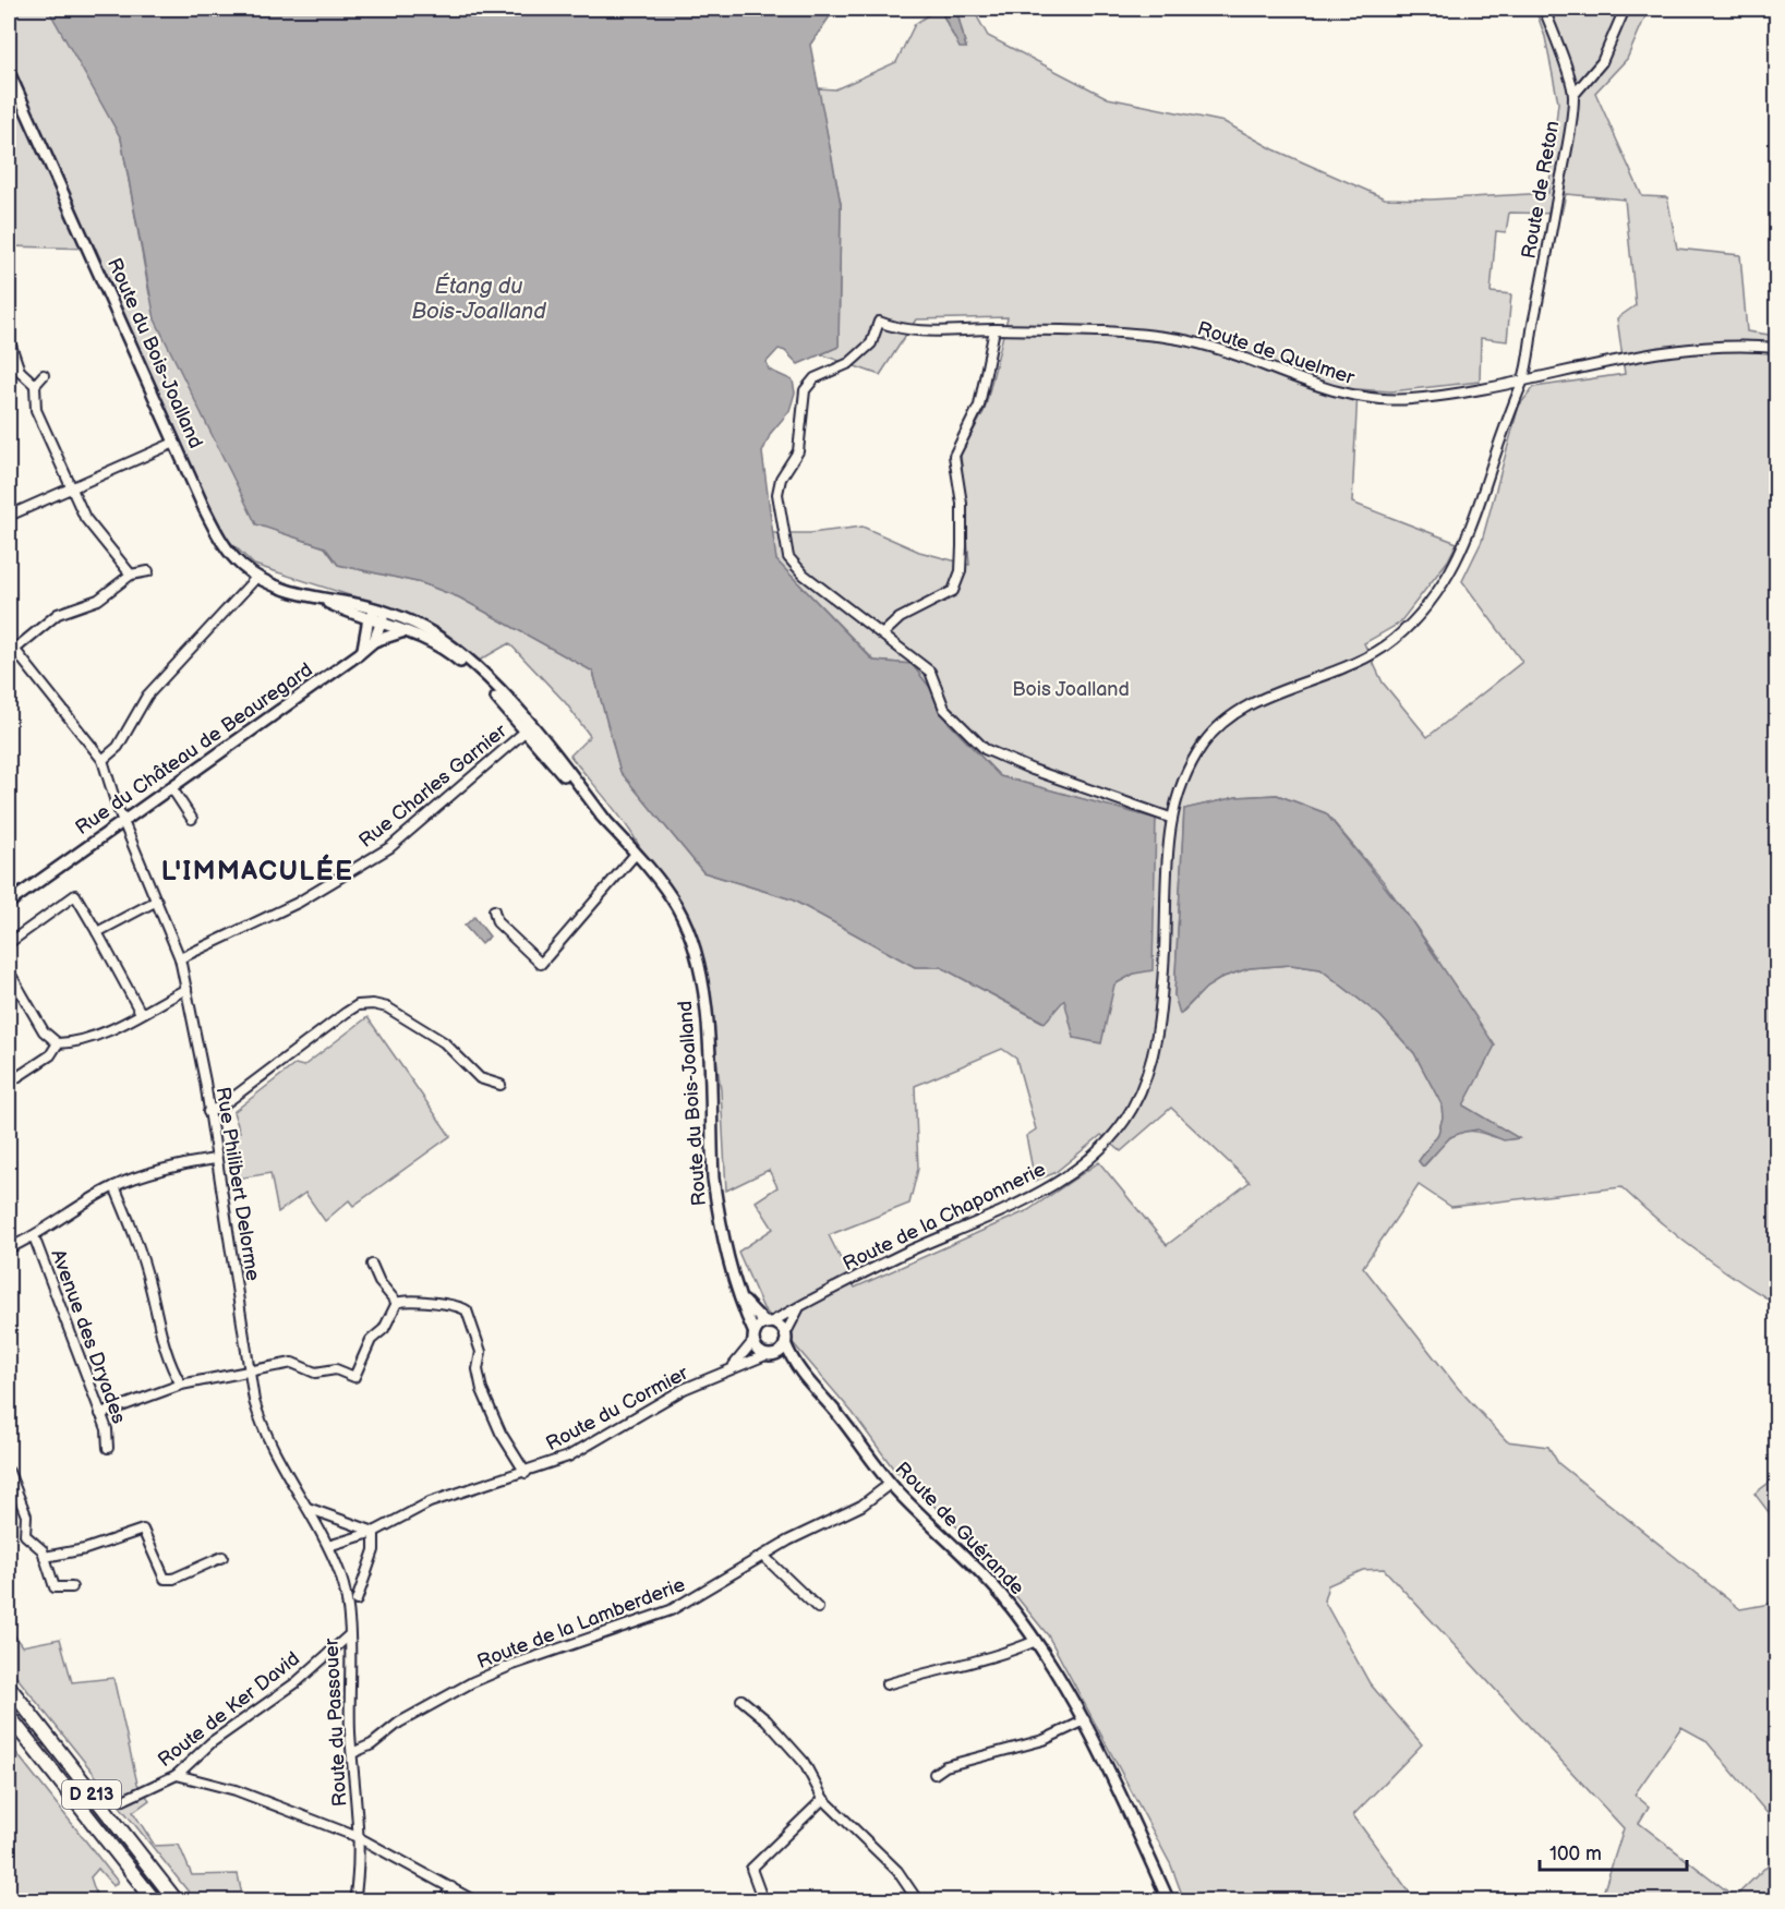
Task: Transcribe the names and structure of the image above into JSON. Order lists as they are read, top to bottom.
{
  "streets": {
    "highway": ["D 213"],
    "street": [
      "Route de Reton",
      "Route du Bois-Joalland",
      "Route de Quelmer",
      "Rue du Château de Beauregard",
      "Rue Charles Garnier",
      "Rue Philibert Delorme",
      "Route de la Chaponnerie",
      "Avenue des Dryades",
      "Route du Cormier",
      "Route de Guérande",
      "Route de la Lamberderie",
      "Route de Ker David",
      "Route du Passouer"
    ]
  },
  "crossings": [
    ["Route de Reton", "Route de Quelmer"],
    ["Route de Reton", "Route de la Chaponnerie"],
    ["Route du Bois-Joalland", "Rue du Château de Beauregard"],
    ["Route du Bois-Joalland", "Rue Charles Garnier"],
    ["Route du Bois-Joalland", "Route de la Chaponnerie"],
    ["Route du Bois-Joalland", "Route du Cormier"],
    ["Route du Bois-Joalland", "Route de Guérande"],
    ["Rue du Château de Beauregard", "Rue Philibert Delorme"],
    ["Rue Charles Garnier", "Rue Philibert Delorme"],
    ["Rue Philibert Delorme", "Route du Cormier"],
    ["Rue Philibert Delorme", "Route du Passouer"],
    ["Route de la Chaponnerie", "Route du Cormier"],
    ["Route de la Chaponnerie", "Route de Guérande"],
    ["Route du Cormier", "Route de Guérande"],
    ["Route du Cormier", "Route du Passouer"],
    ["Route de Guérande", "Route de la Lamberderie"],
    ["Route de la Lamberderie", "Route du Passouer"],
    ["Route de Ker David", "Route du Passouer"]
  ],
  "districts": ["L'IMMACULÉE"],
  "water": ["Étang du Bois-Joalland"],
  "parks": ["Bois Joalland"],
  "scale_bar": "100 m"
}
